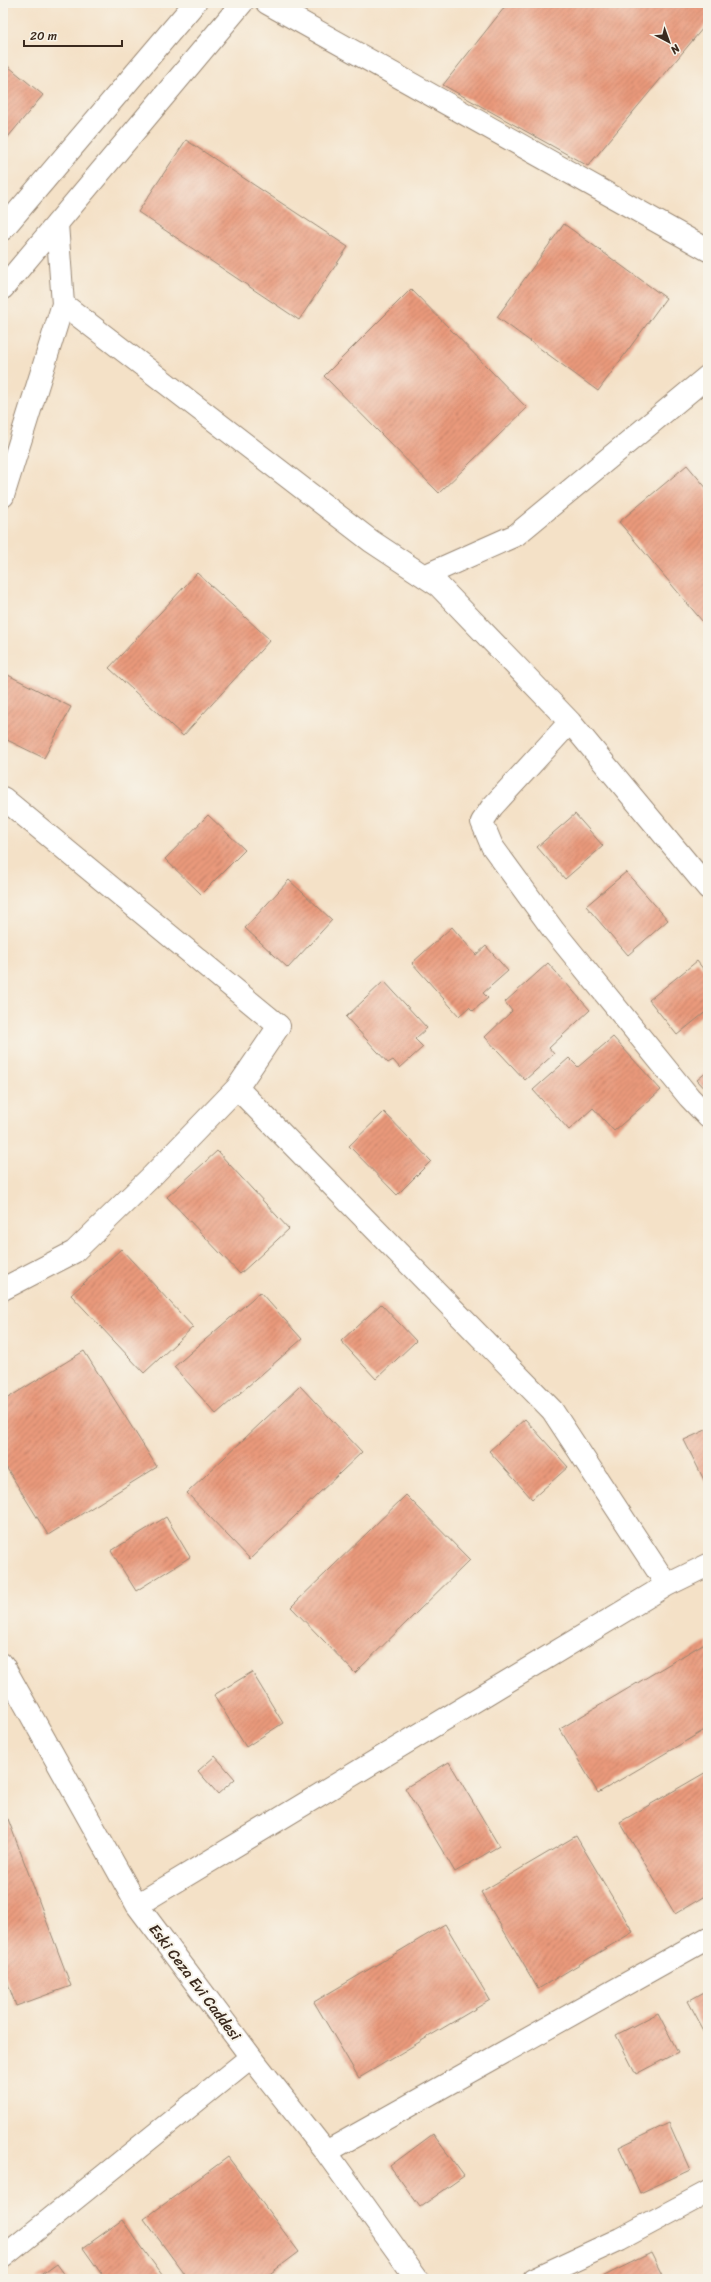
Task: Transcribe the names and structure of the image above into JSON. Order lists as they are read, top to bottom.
{
  "streets": {
    "street": ["Eski Ceza Evi Caddesi"]
  },
  "scale_bar": "20 m",
  "north": "bottom right"
}
